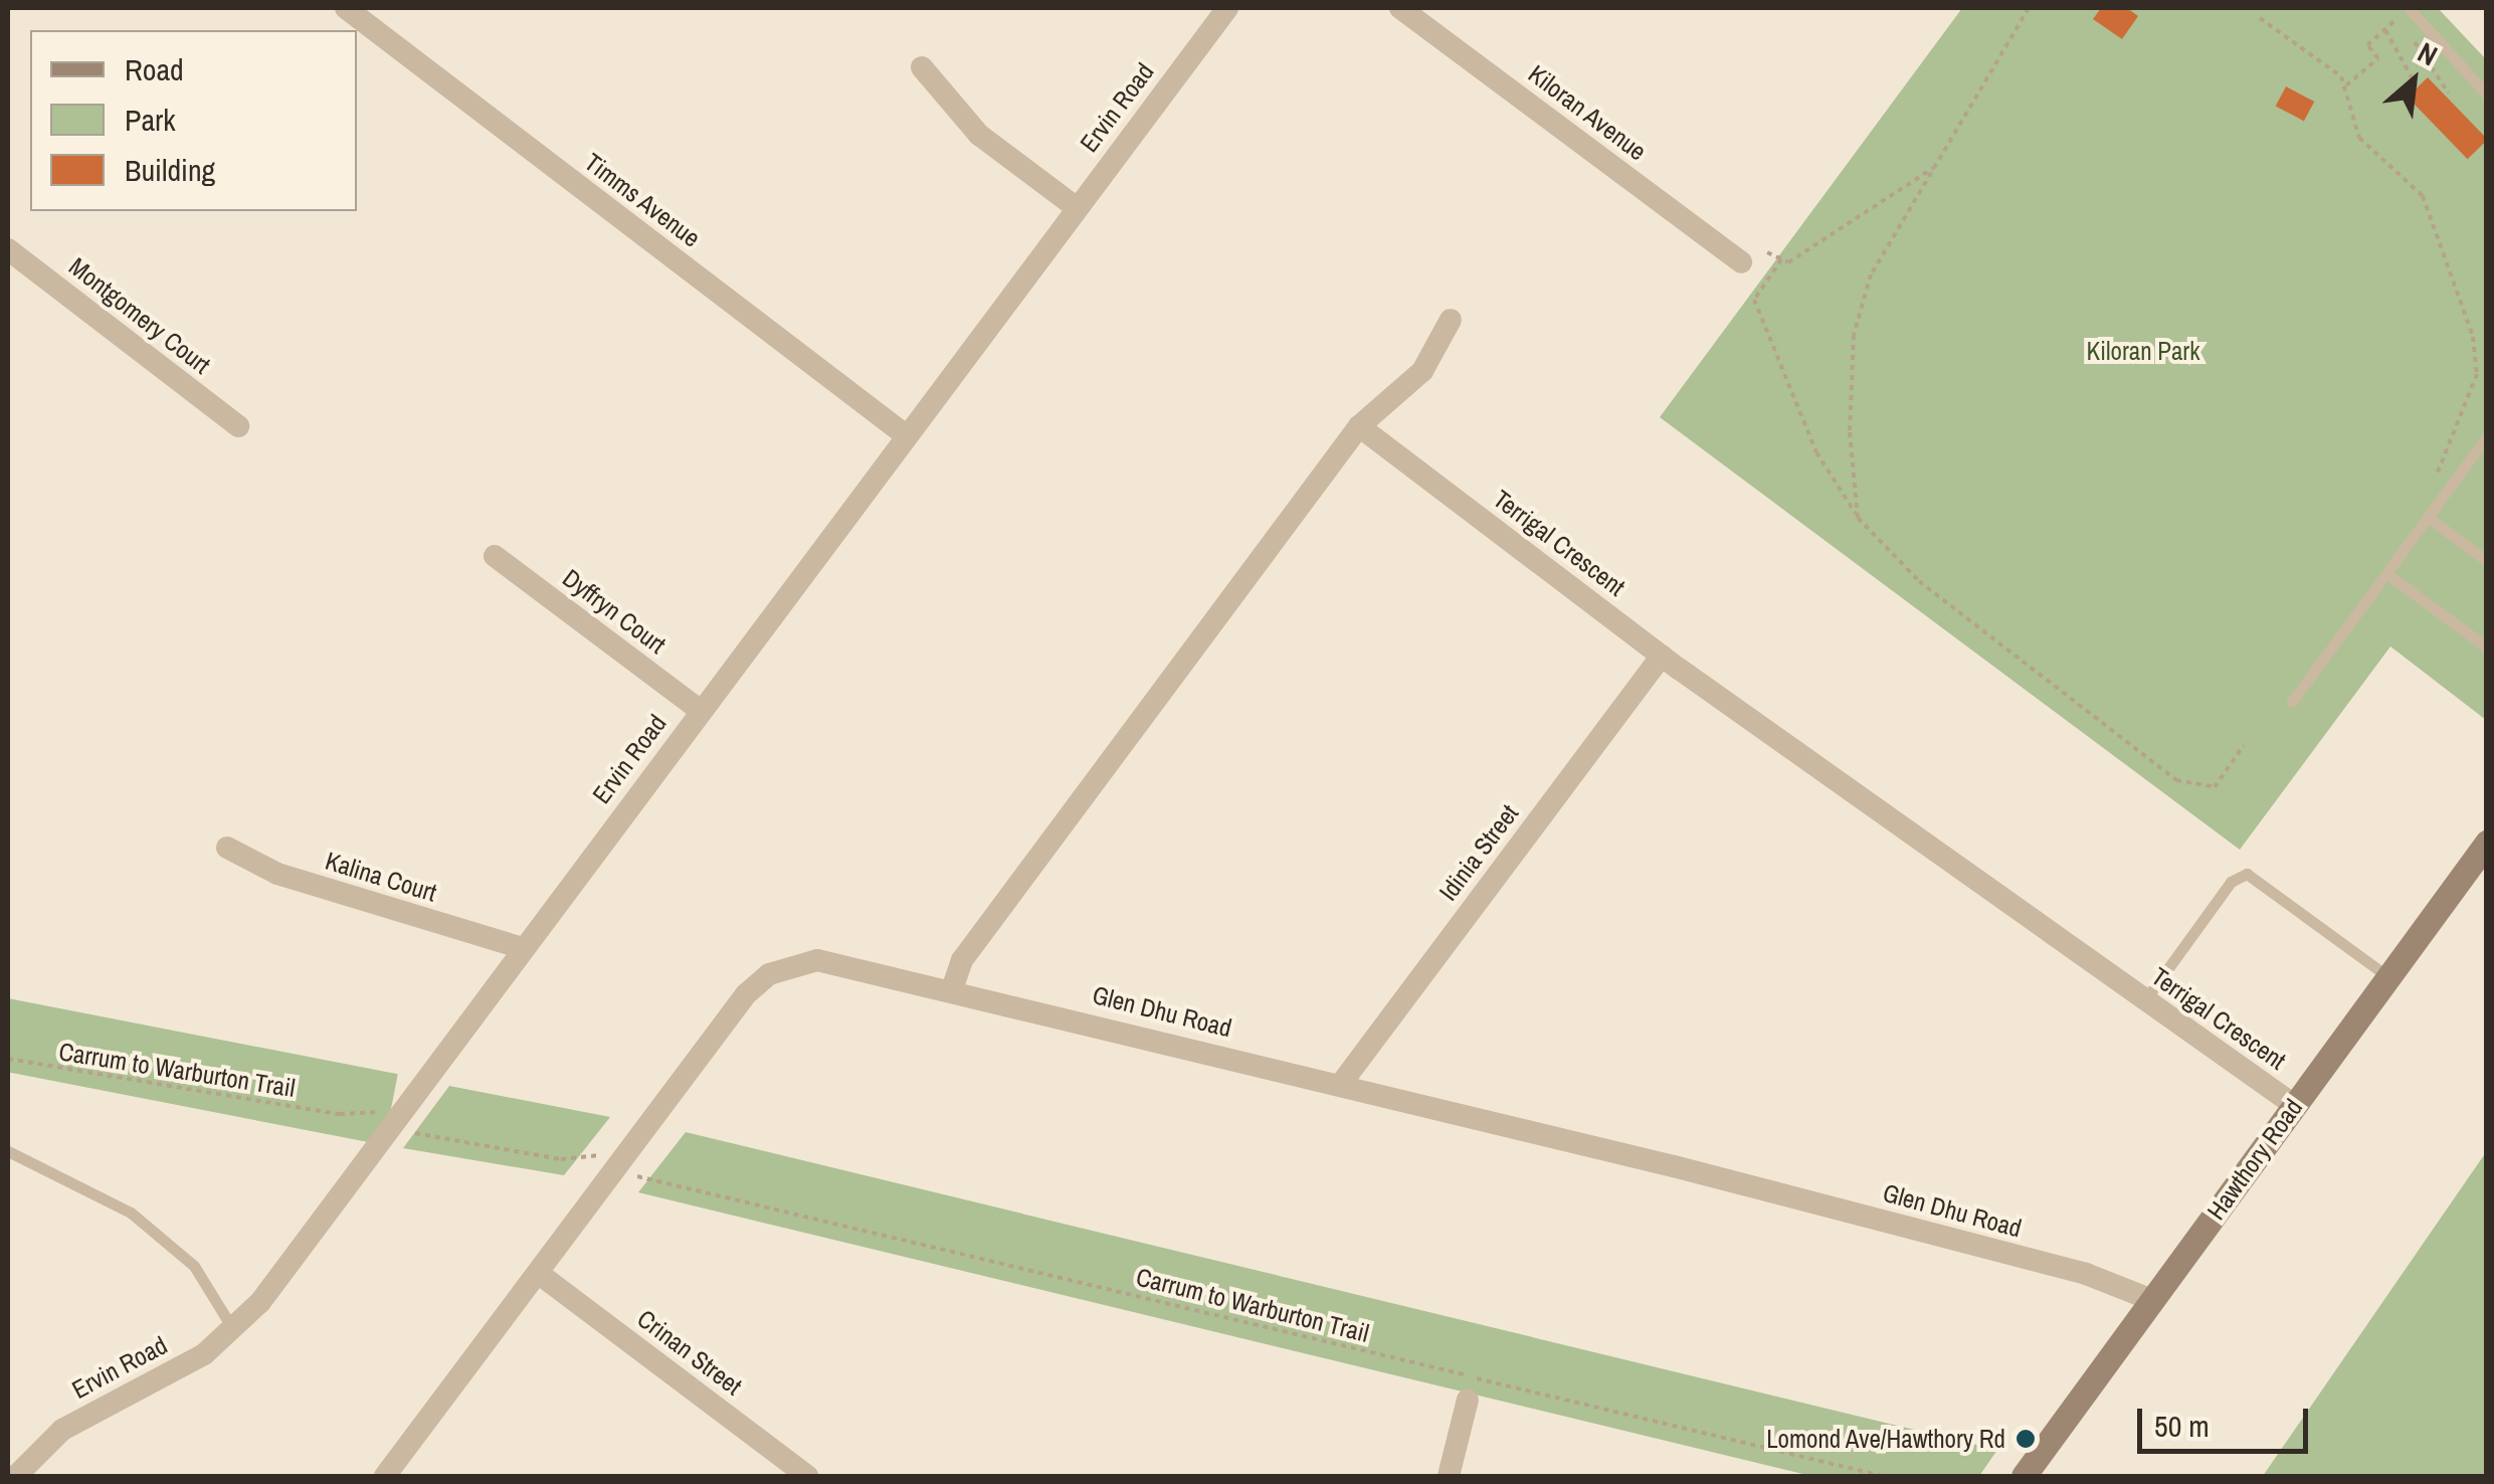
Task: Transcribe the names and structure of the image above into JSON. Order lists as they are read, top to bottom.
{
  "streets": {
    "main road": ["Hawthory Road"],
    "street": [
      "Ervin Road",
      "Kiloran Avenue",
      "Timms Avenue",
      "Montgomery Court",
      "Terrigal Crescent",
      "Dyffryn Court",
      "Idinia Street",
      "Kalina Court",
      "Glen Dhu Road",
      "Crinan Street"
    ],
    "path": ["Carrum to Warburton Trail"]
  },
  "crossings": [
    ["Ervin Road", "Timms Avenue"],
    ["Ervin Road", "Dyffryn Court"],
    ["Ervin Road", "Kalina Court"],
    ["Terrigal Crescent", "Idinia Street"],
    ["Terrigal Crescent", "Hawthory Road"],
    ["Idinia Street", "Glen Dhu Road"],
    ["Glen Dhu Road", "Carrum to Warburton Trail"],
    ["Glen Dhu Road", "Hawthory Road"],
    ["Glen Dhu Road", "Crinan Street"]
  ],
  "parks": ["Kiloran Park"],
  "places": ["Lomond Ave/Hawthory Rd"],
  "legend": ["Road", "Park", "Building"],
  "scale_bar": "50 m",
  "north": "top right"
}
